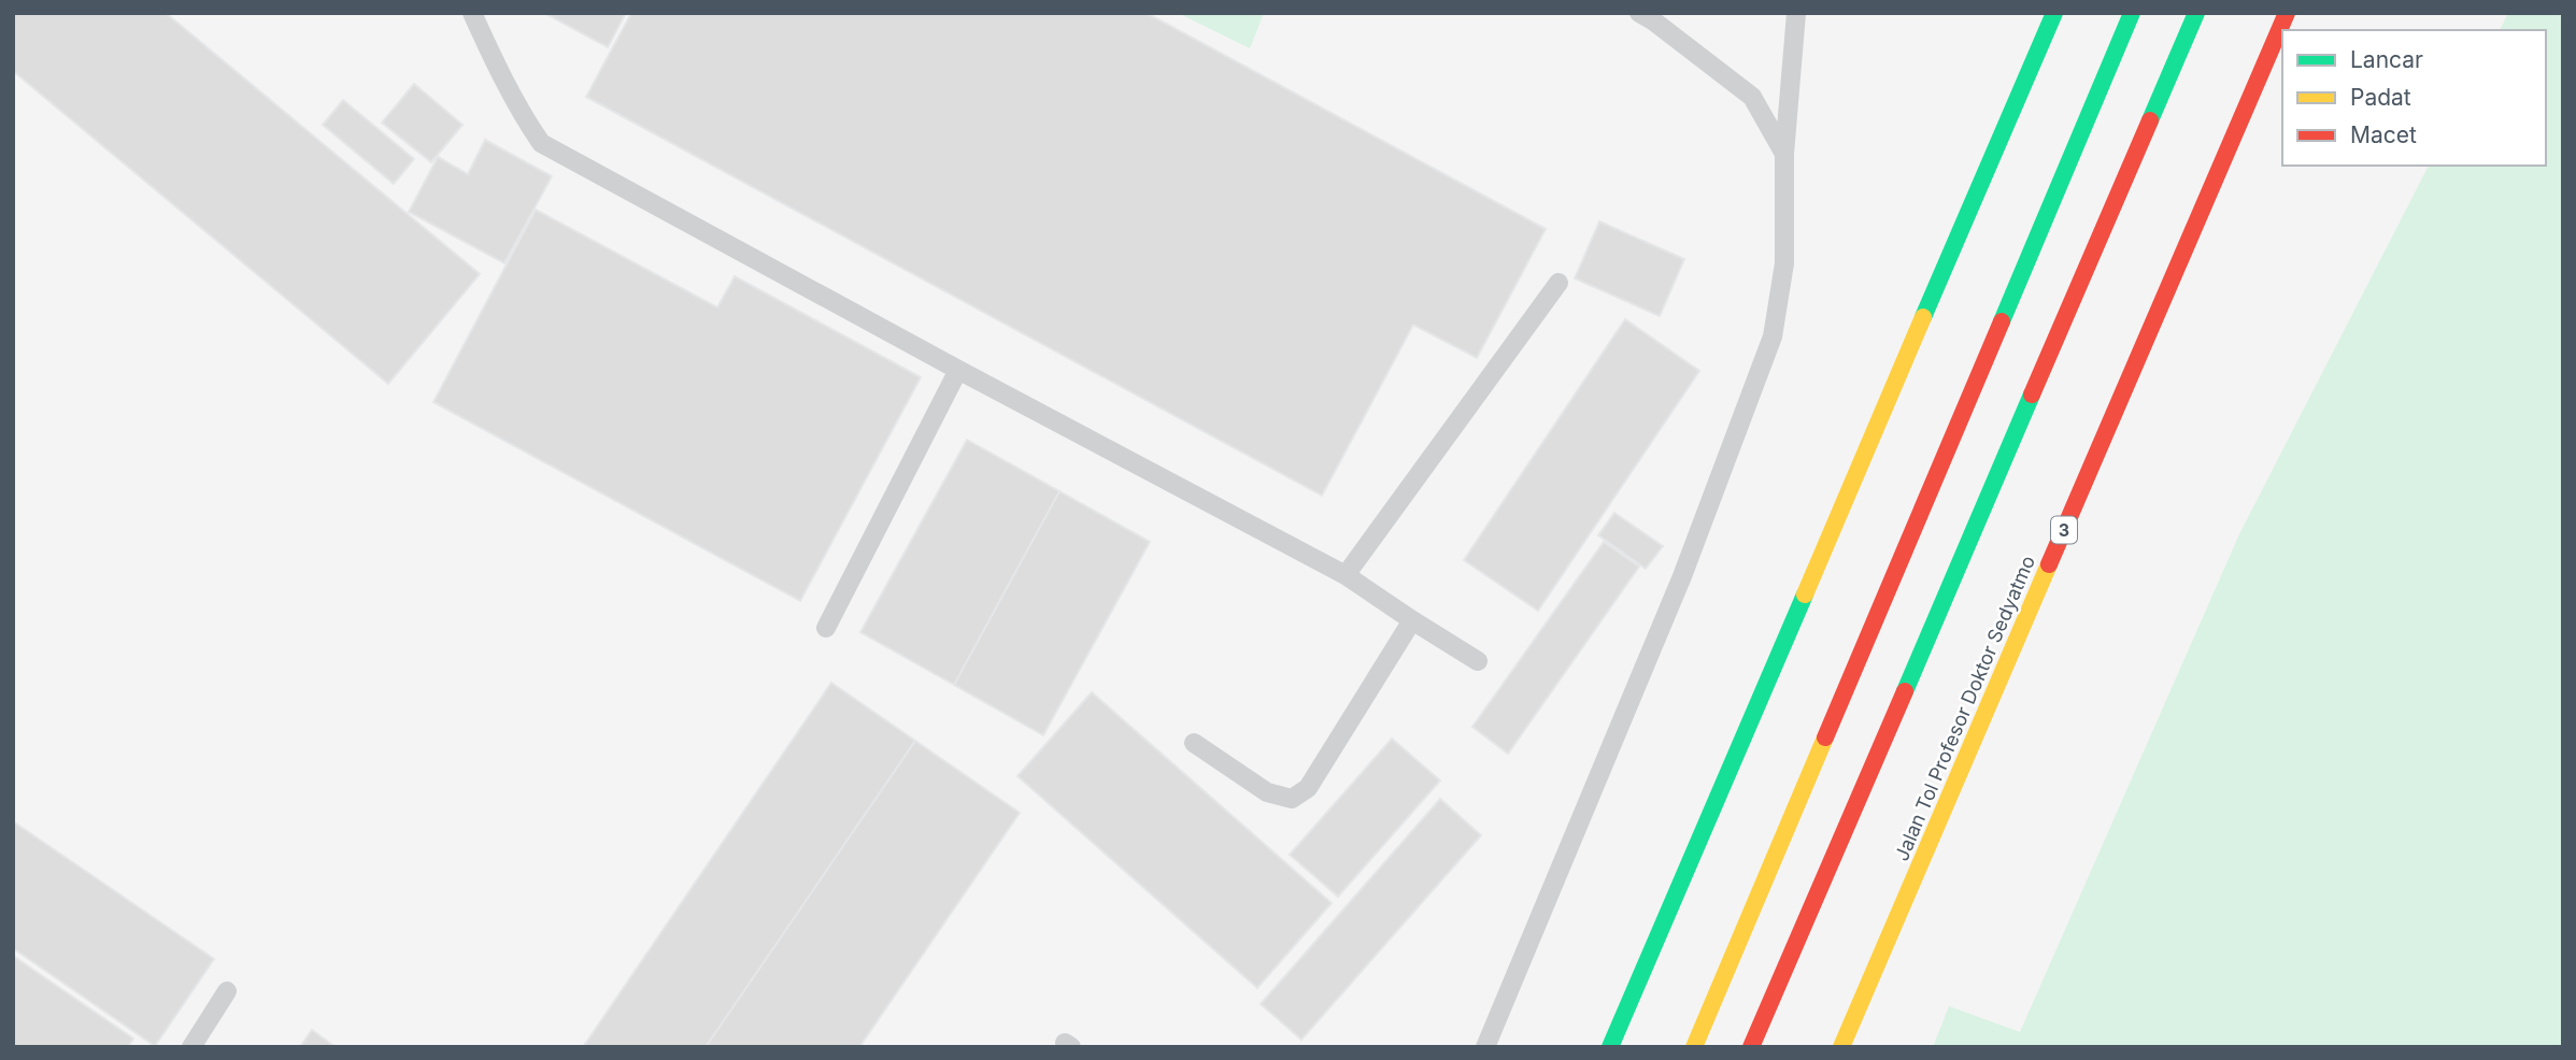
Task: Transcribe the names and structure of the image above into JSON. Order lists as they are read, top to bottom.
{
  "streets": {
    "highway": ["3", "Jalan Tol Profesor Doktor Sedyatmo"]
  },
  "legend": ["Lancar", "Padat", "Macet"]
}
